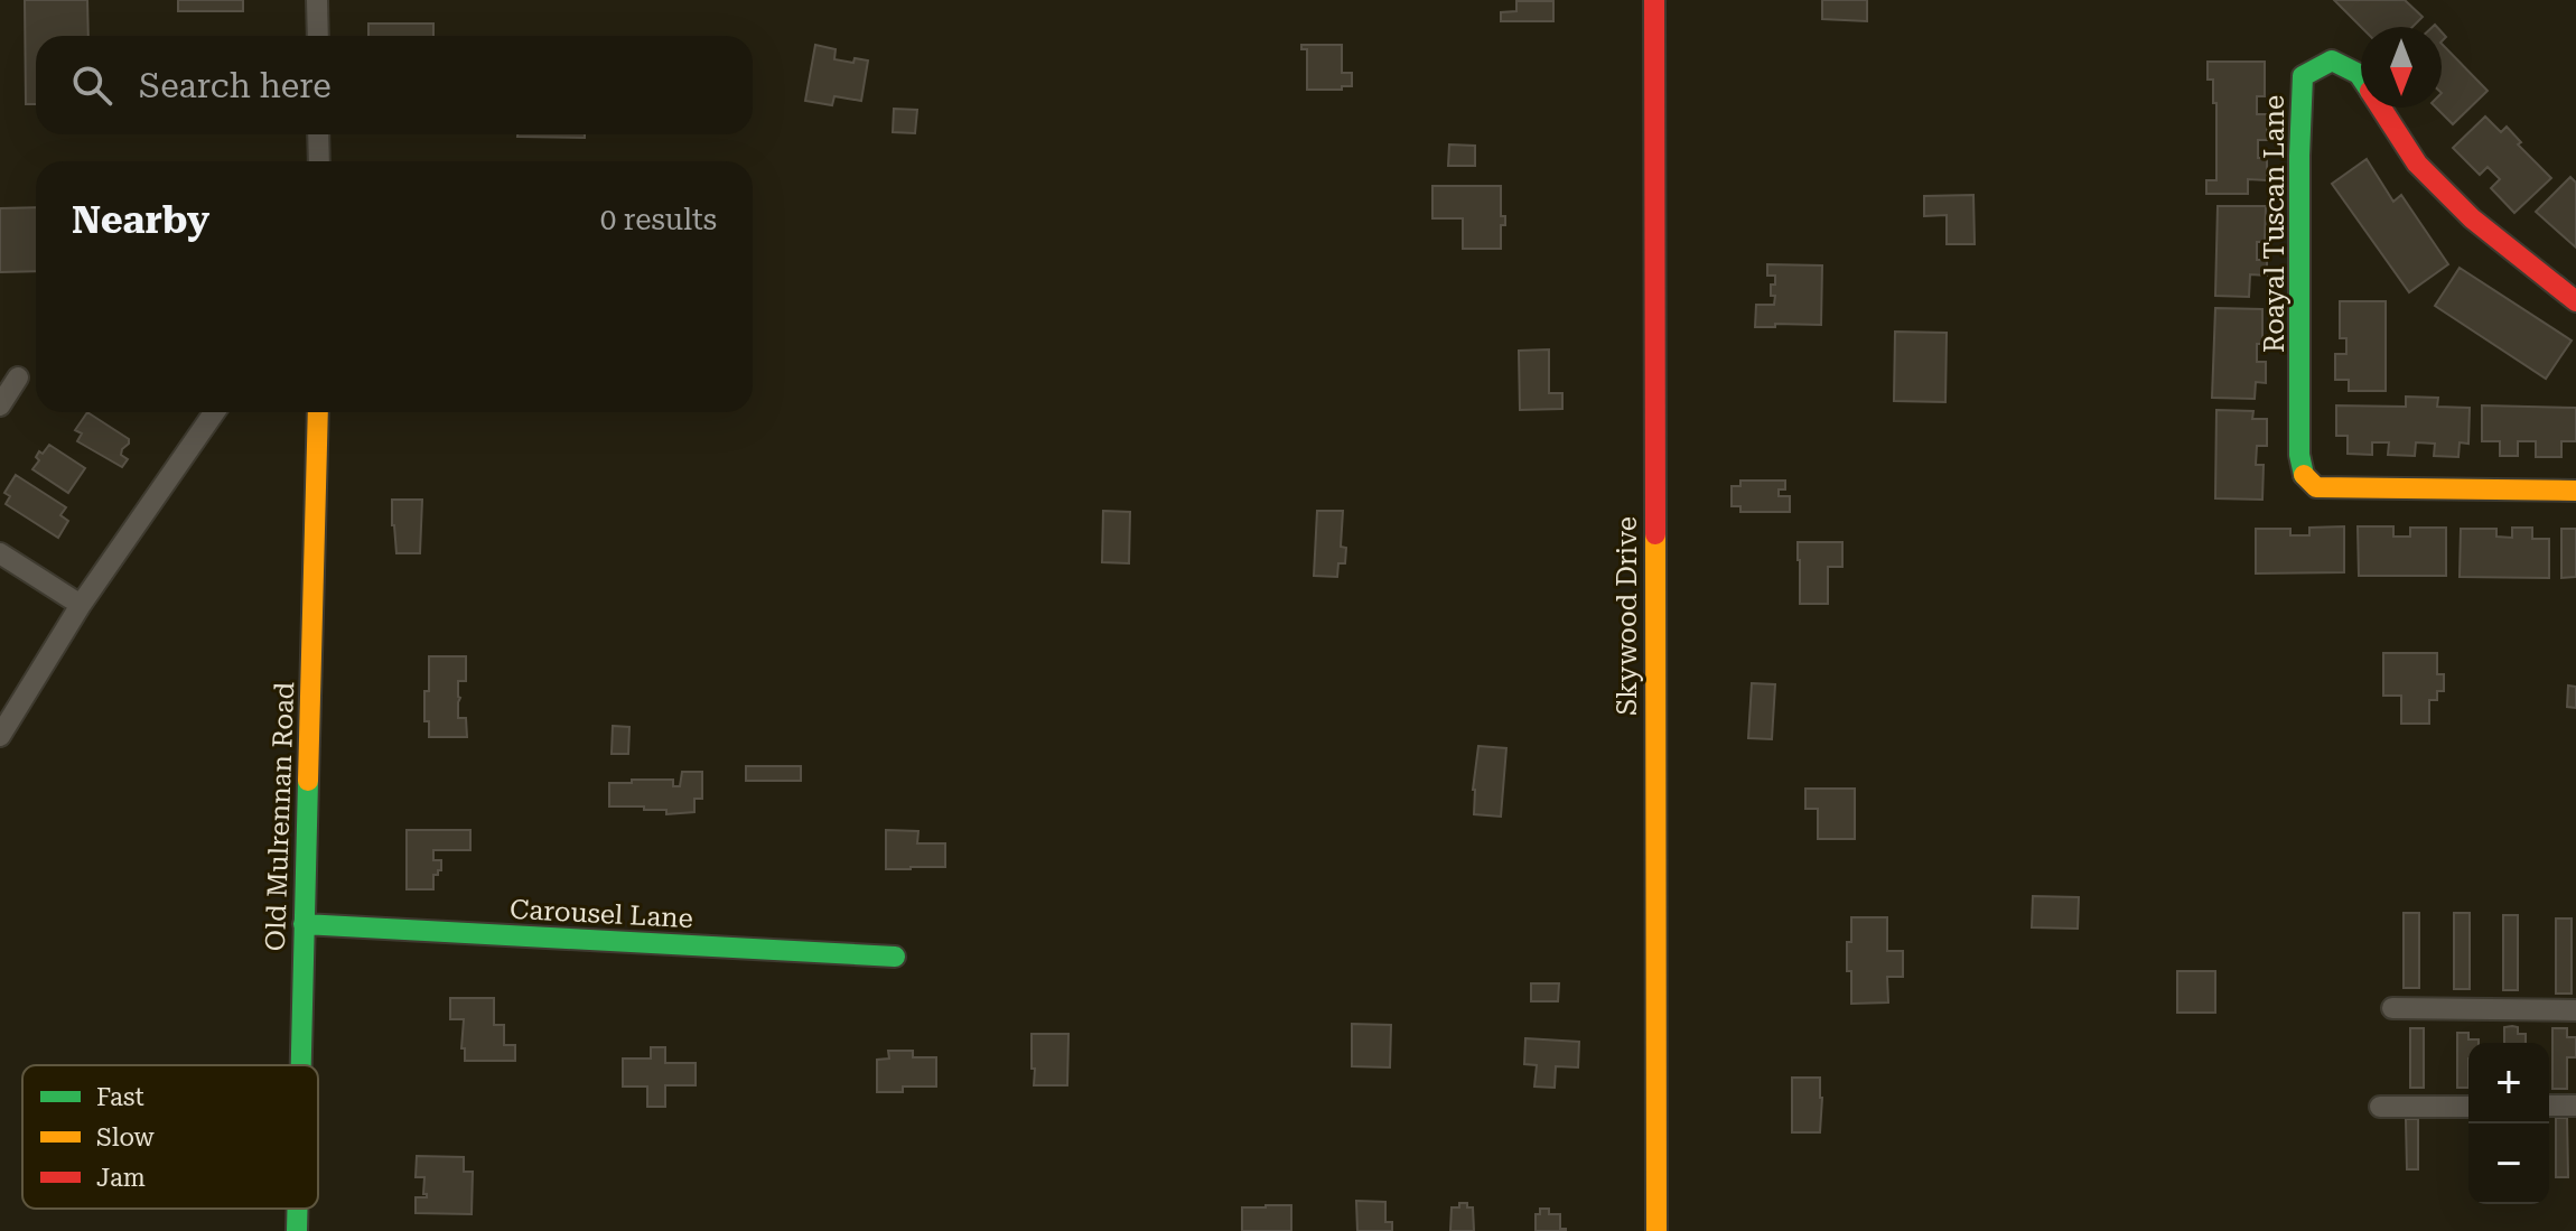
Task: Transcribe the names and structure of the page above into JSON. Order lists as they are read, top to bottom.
{
  "streets": {
    "street": [
      "Roayal Tuscan Lane",
      "Skywood Drive",
      "Old Mulrennan Road",
      "Carousel Lane"
    ]
  },
  "crossings": [
    ["Old Mulrennan Road", "Carousel Lane"]
  ],
  "legend": ["Fast", "Slow", "Jam"],
  "north": "bottom",
  "page": {
    "search": "Search here",
    "heading": ["Nearby", "0 results"],
    "map_buttons": ["+", "−"]
  }
}
